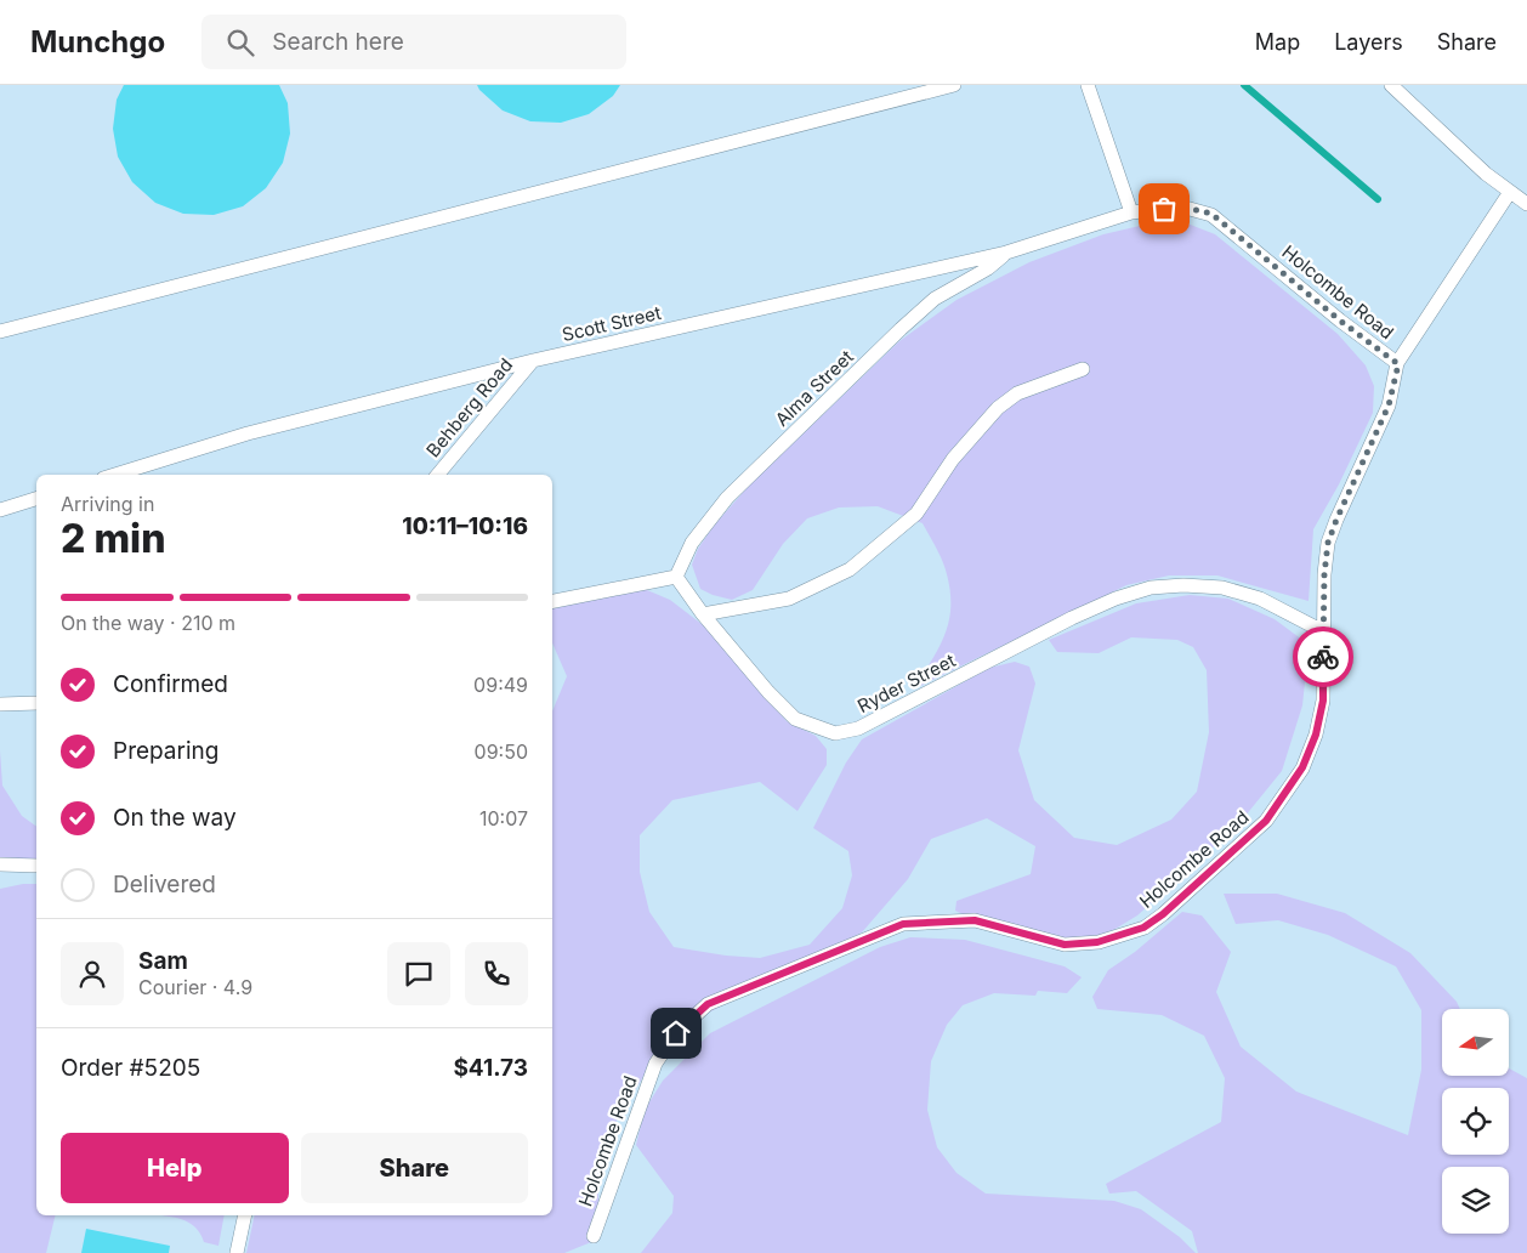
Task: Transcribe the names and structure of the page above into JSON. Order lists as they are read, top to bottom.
{
  "streets": {
    "lane": [
      "Holcombe Road",
      "Scott Street",
      "Alma Street",
      "Behberg Road",
      "Ryder Street"
    ]
  },
  "crossings": [
    ["Holcombe Road", "Scott Street"],
    ["Holcombe Road", "Ryder Street"],
    ["Scott Street", "Alma Street"],
    ["Scott Street", "Behberg Road"],
    ["Alma Street", "Ryder Street"]
  ],
  "north": "left",
  "page": {
    "header": "Munchgo",
    "search": "Search here",
    "nav": ["Map", "Layers", "Share"],
    "heading": ["2 min", "Arriving in", "10:11–10:16"],
    "panel": [
      "Sam",
      "Courier · 4.9",
      "Order #5205",
      "$41.73"
    ],
    "bar": "On the way · 210 m",
    "list": [
      ["Confirmed", "09:49"],
      ["Preparing", "09:50"],
      ["On the way", "10:07"],
      "Delivered"
    ],
    "buttons": ["Help", "Share"]
  }
}
